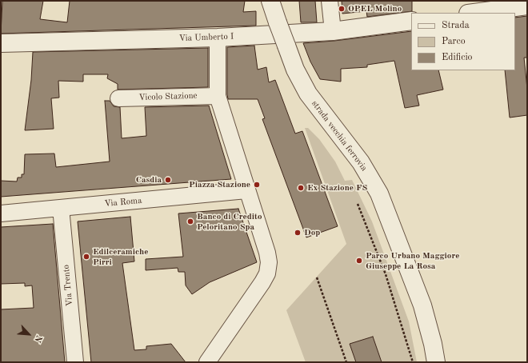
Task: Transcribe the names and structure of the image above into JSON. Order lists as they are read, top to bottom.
{
  "streets": {
    "street": [
      "Via Umberto I",
      "Vicolo Stazione",
      "strada vecchia ferrovia",
      "Via Roma",
      "Via Trento"
    ]
  },
  "crossings": [
    ["Via Roma", "Via Trento"]
  ],
  "places": [
    "OPEL Molino",
    "Casdia",
    "Piazza Stazione",
    "Ex Stazione FS",
    "Banco di Credito Peloritano Spa",
    "Dop",
    "Edilceramiche Pirri",
    "Parco Urbano Maggiore Giuseppe La Rosa"
  ],
  "legend": ["Strada", "Parco", "Edificio"],
  "north": "bottom right"
}
